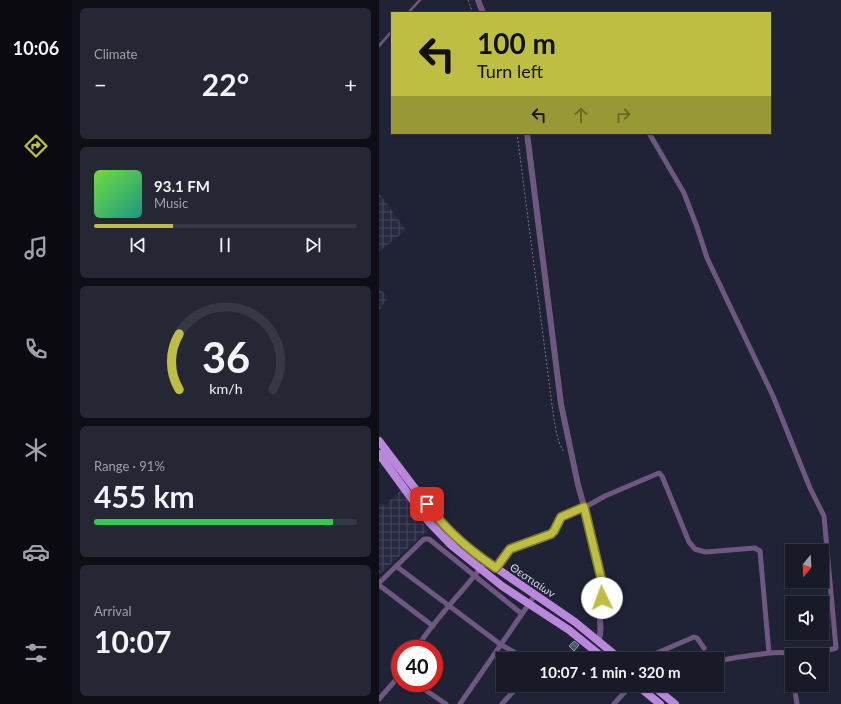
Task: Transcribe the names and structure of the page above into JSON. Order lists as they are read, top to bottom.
{
  "streets": {
    "main road": ["Θεστιαίων"]
  },
  "north": "bottom",
  "page": {
    "tabs": "10:06",
    "tile": [
      "Climate",
      ["Range · 91%", "455 km"],
      ["Arrival", "10:07"]
    ],
    "turn": ["100 m", "Turn left"],
    "heat": ["−", "22°", "+"],
    "song": ["93.1 FM", "Music"],
    "limit": "40",
    "trip": "10:07 · 1 min · 320 m",
    "gauge": ["36", "km/h"]
  }
}
